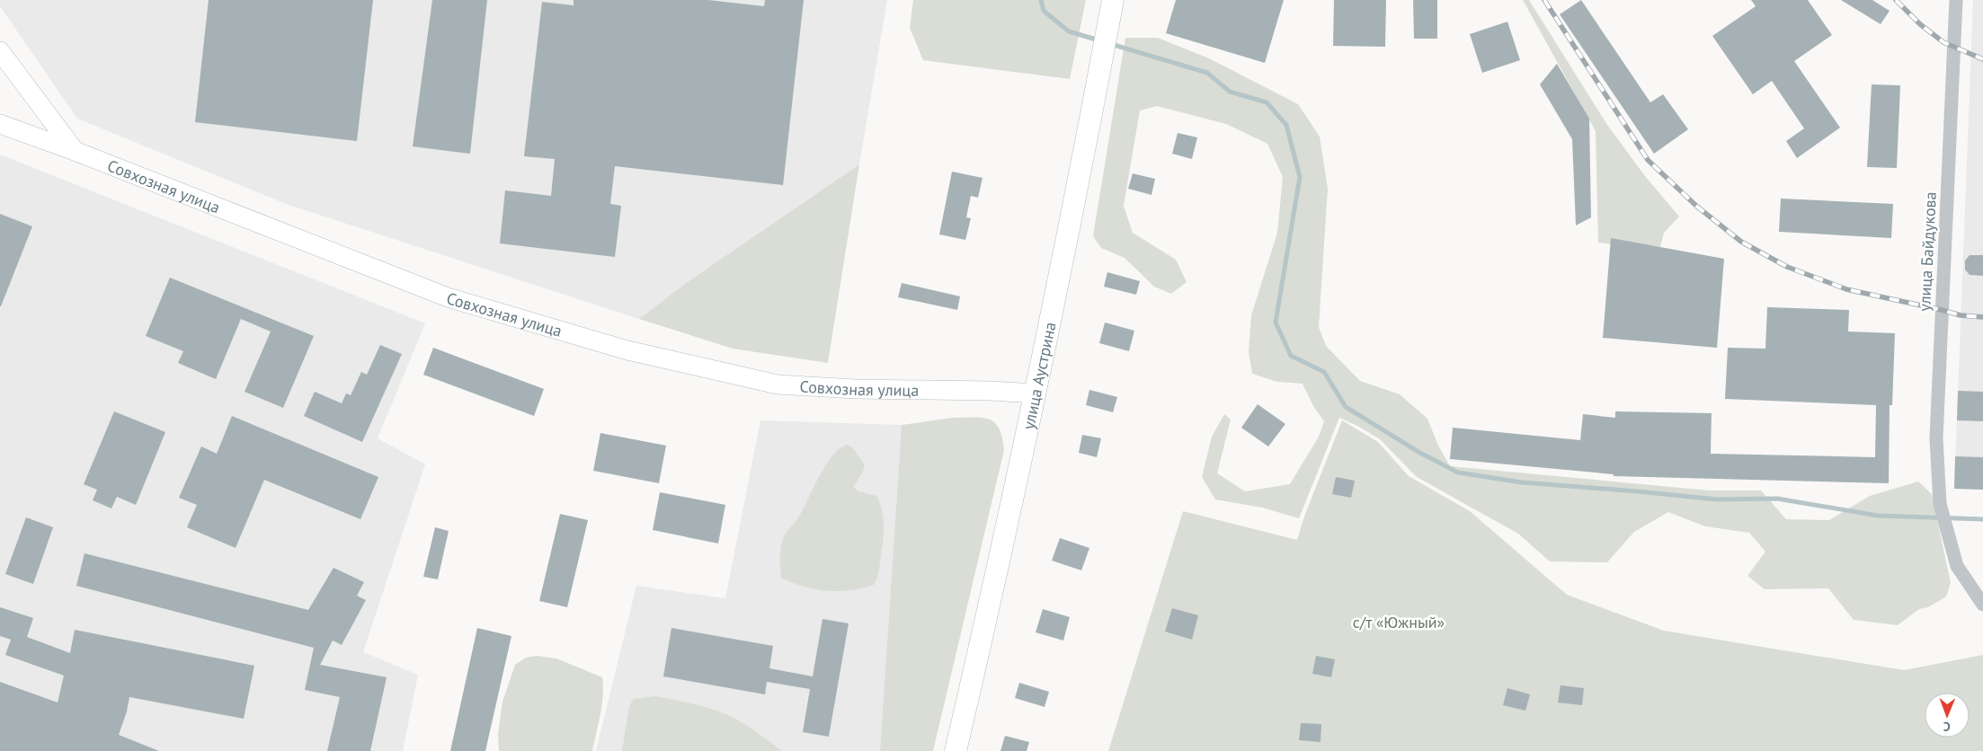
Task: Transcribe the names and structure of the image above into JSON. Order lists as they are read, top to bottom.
{
  "streets": {
    "main road": ["Совхозная улица", "улица Аустрина"],
    "street": ["улица Байдукова"]
  },
  "crossings": [
    ["Совхозная улица", "улица Аустрина"]
  ],
  "parks": ["с/т «Южный»"],
  "north": "bottom"
}
